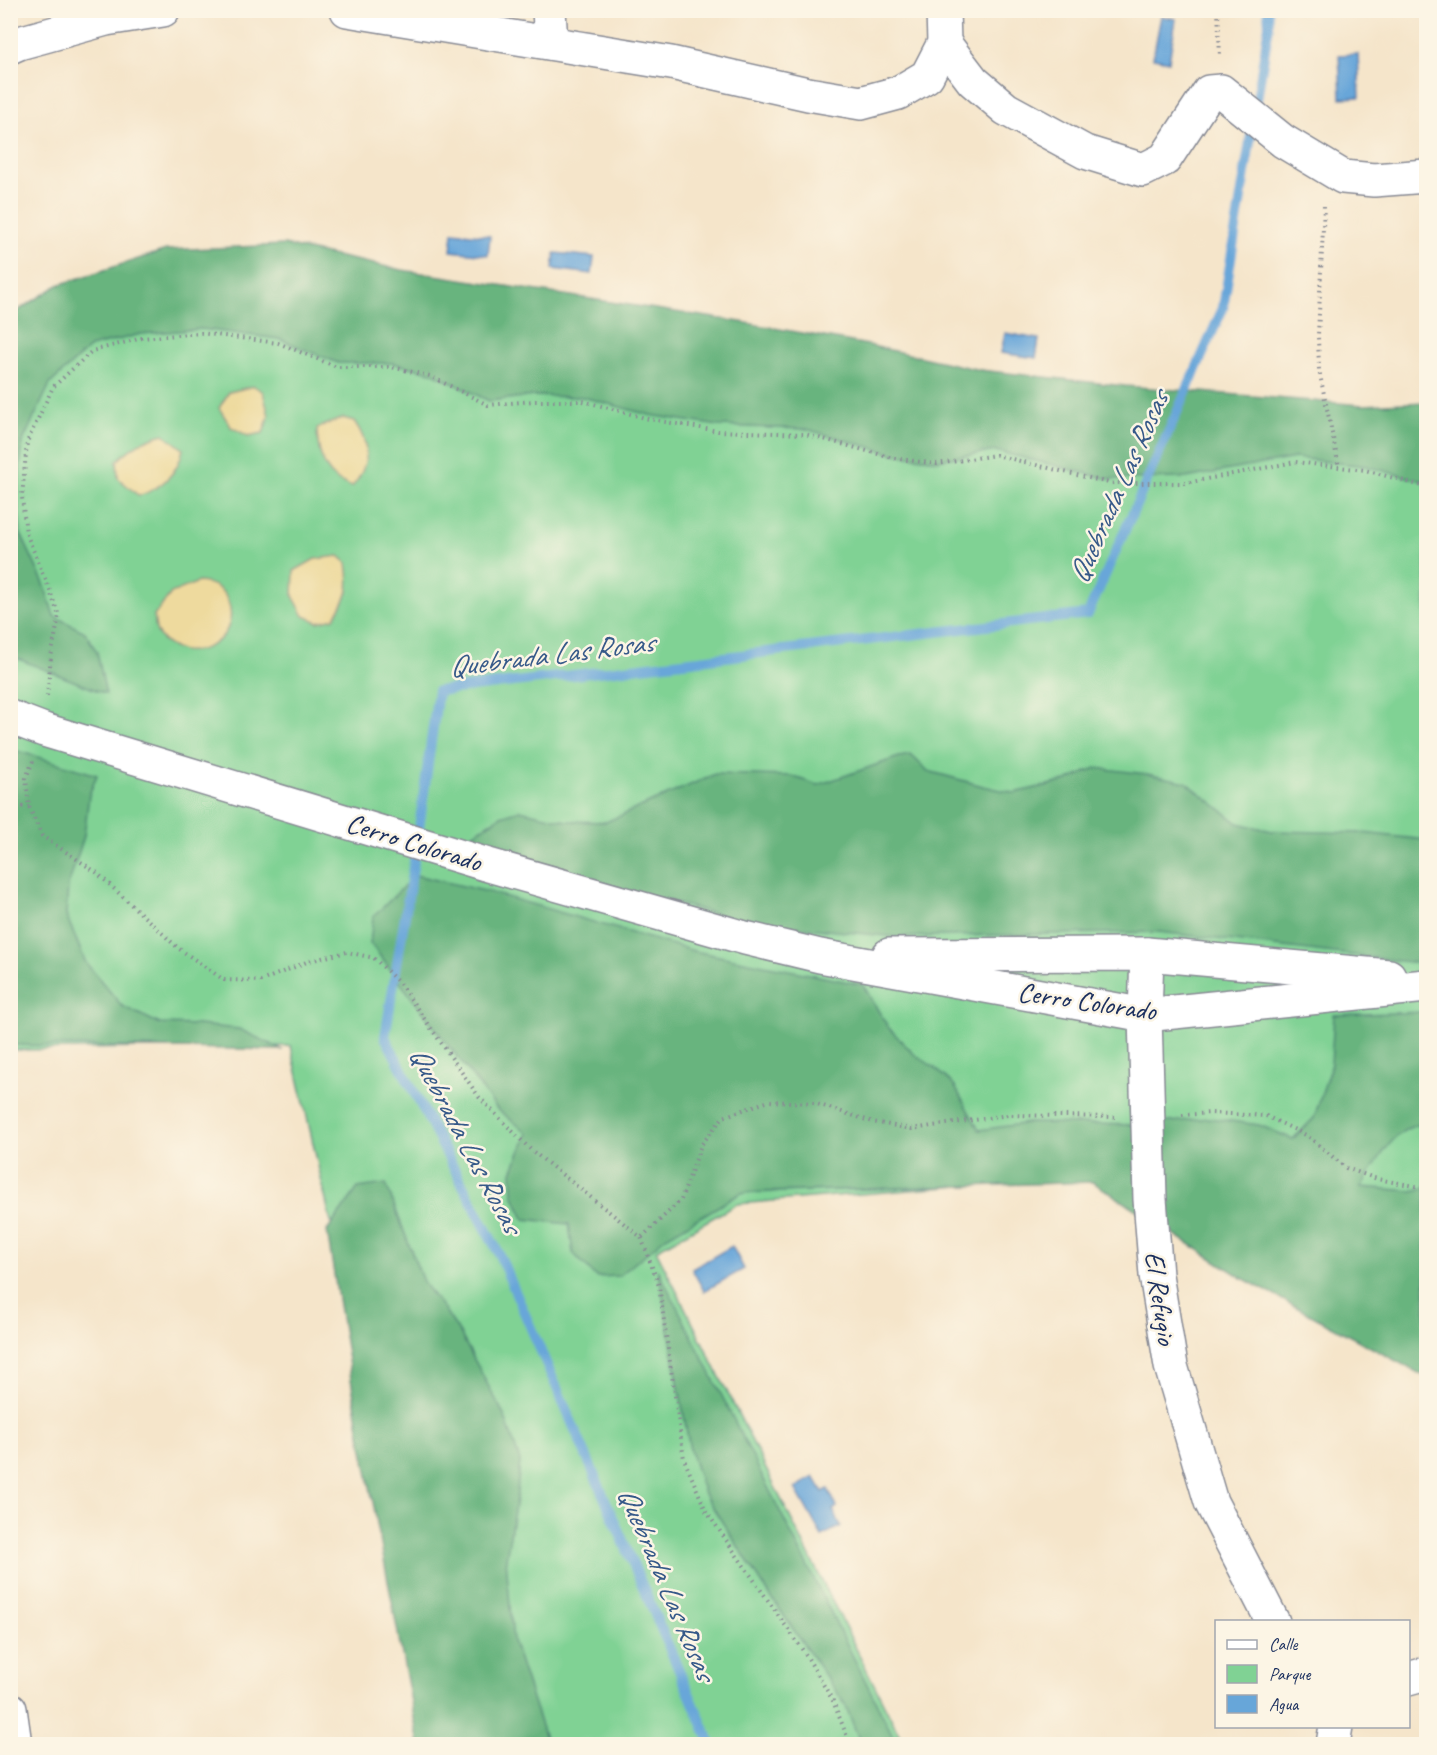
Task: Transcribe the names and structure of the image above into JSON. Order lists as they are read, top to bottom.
{
  "streets": {
    "street": ["Cerro Colorado", "El Refugio"]
  },
  "crossings": [
    ["Cerro Colorado", "El Refugio"]
  ],
  "water": ["Quebrada Las Rosas"],
  "legend": ["Calle", "Parque", "Agua"]
}
